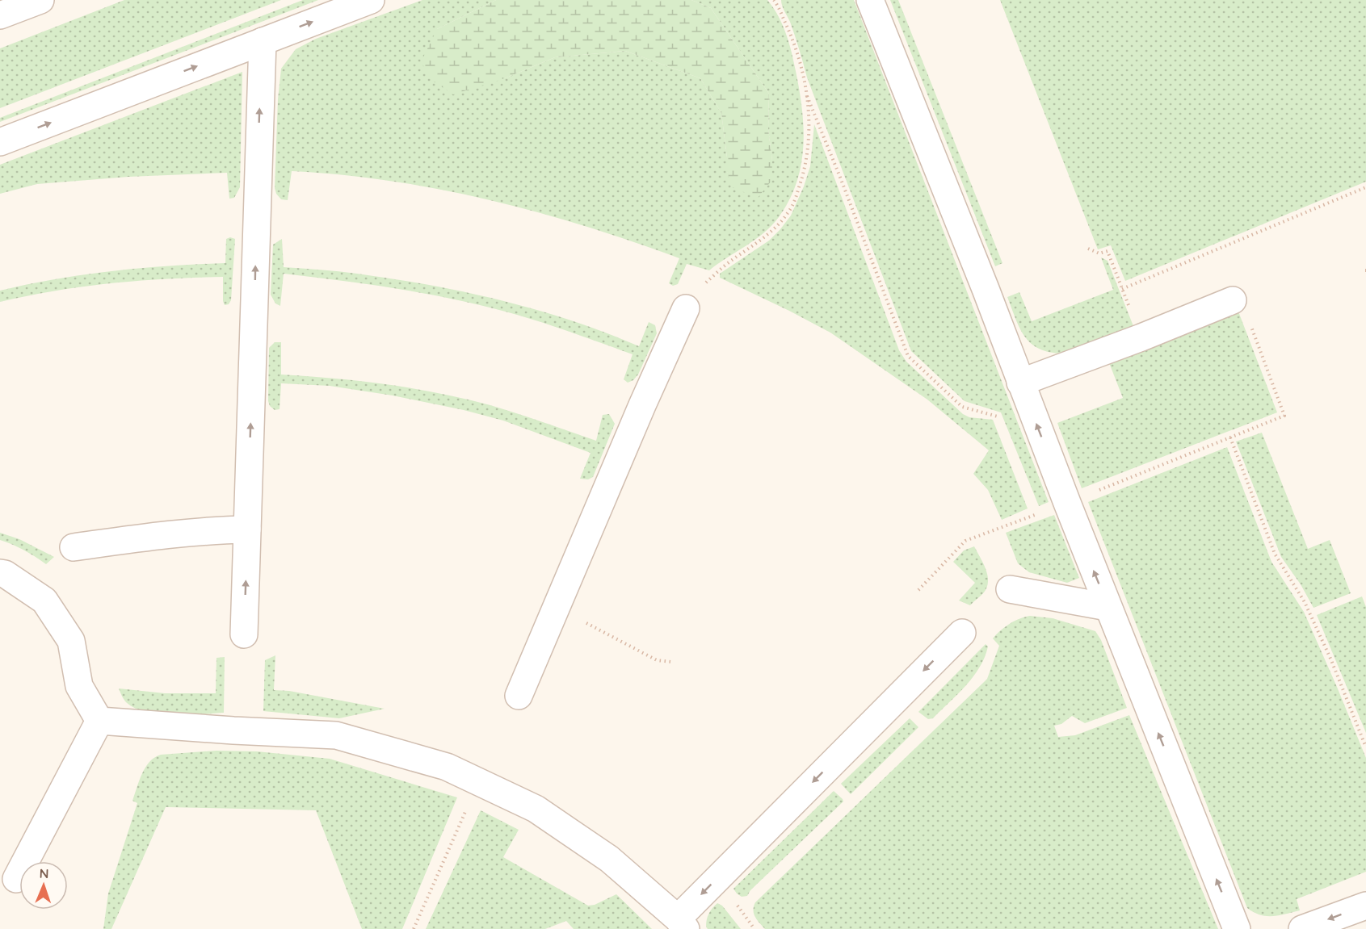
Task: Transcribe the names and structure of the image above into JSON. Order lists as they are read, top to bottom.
{
  "north": "top"
}
